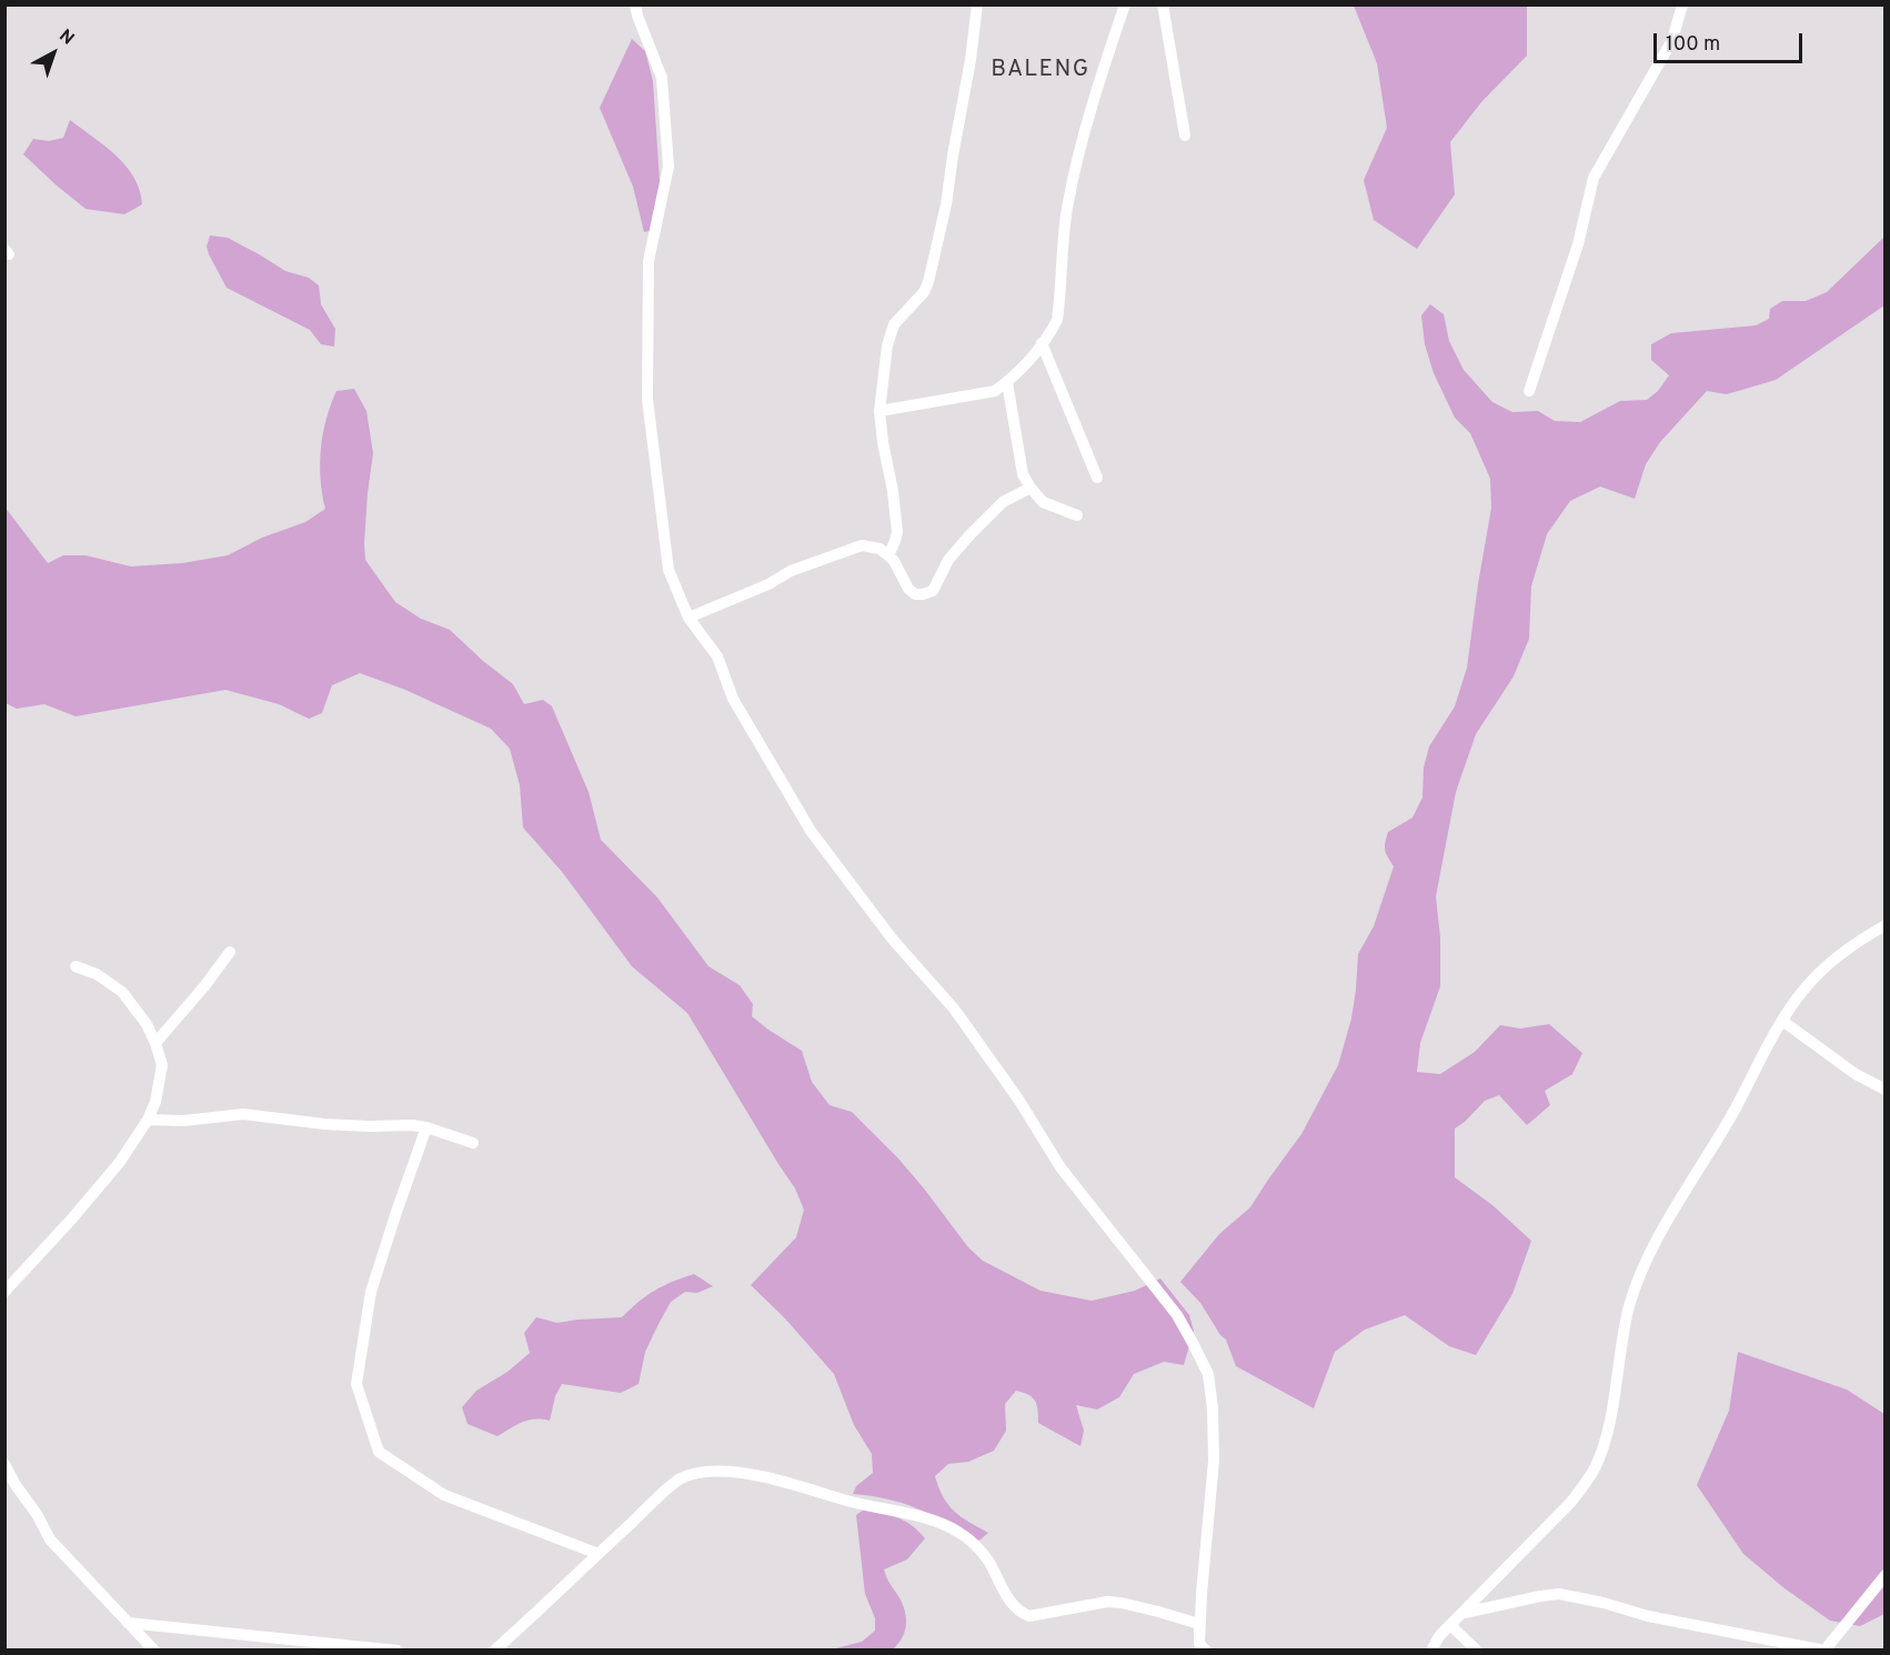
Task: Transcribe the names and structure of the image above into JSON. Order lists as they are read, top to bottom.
{
  "districts": ["BALENG"],
  "scale_bar": "100 m",
  "north": "top right"
}
